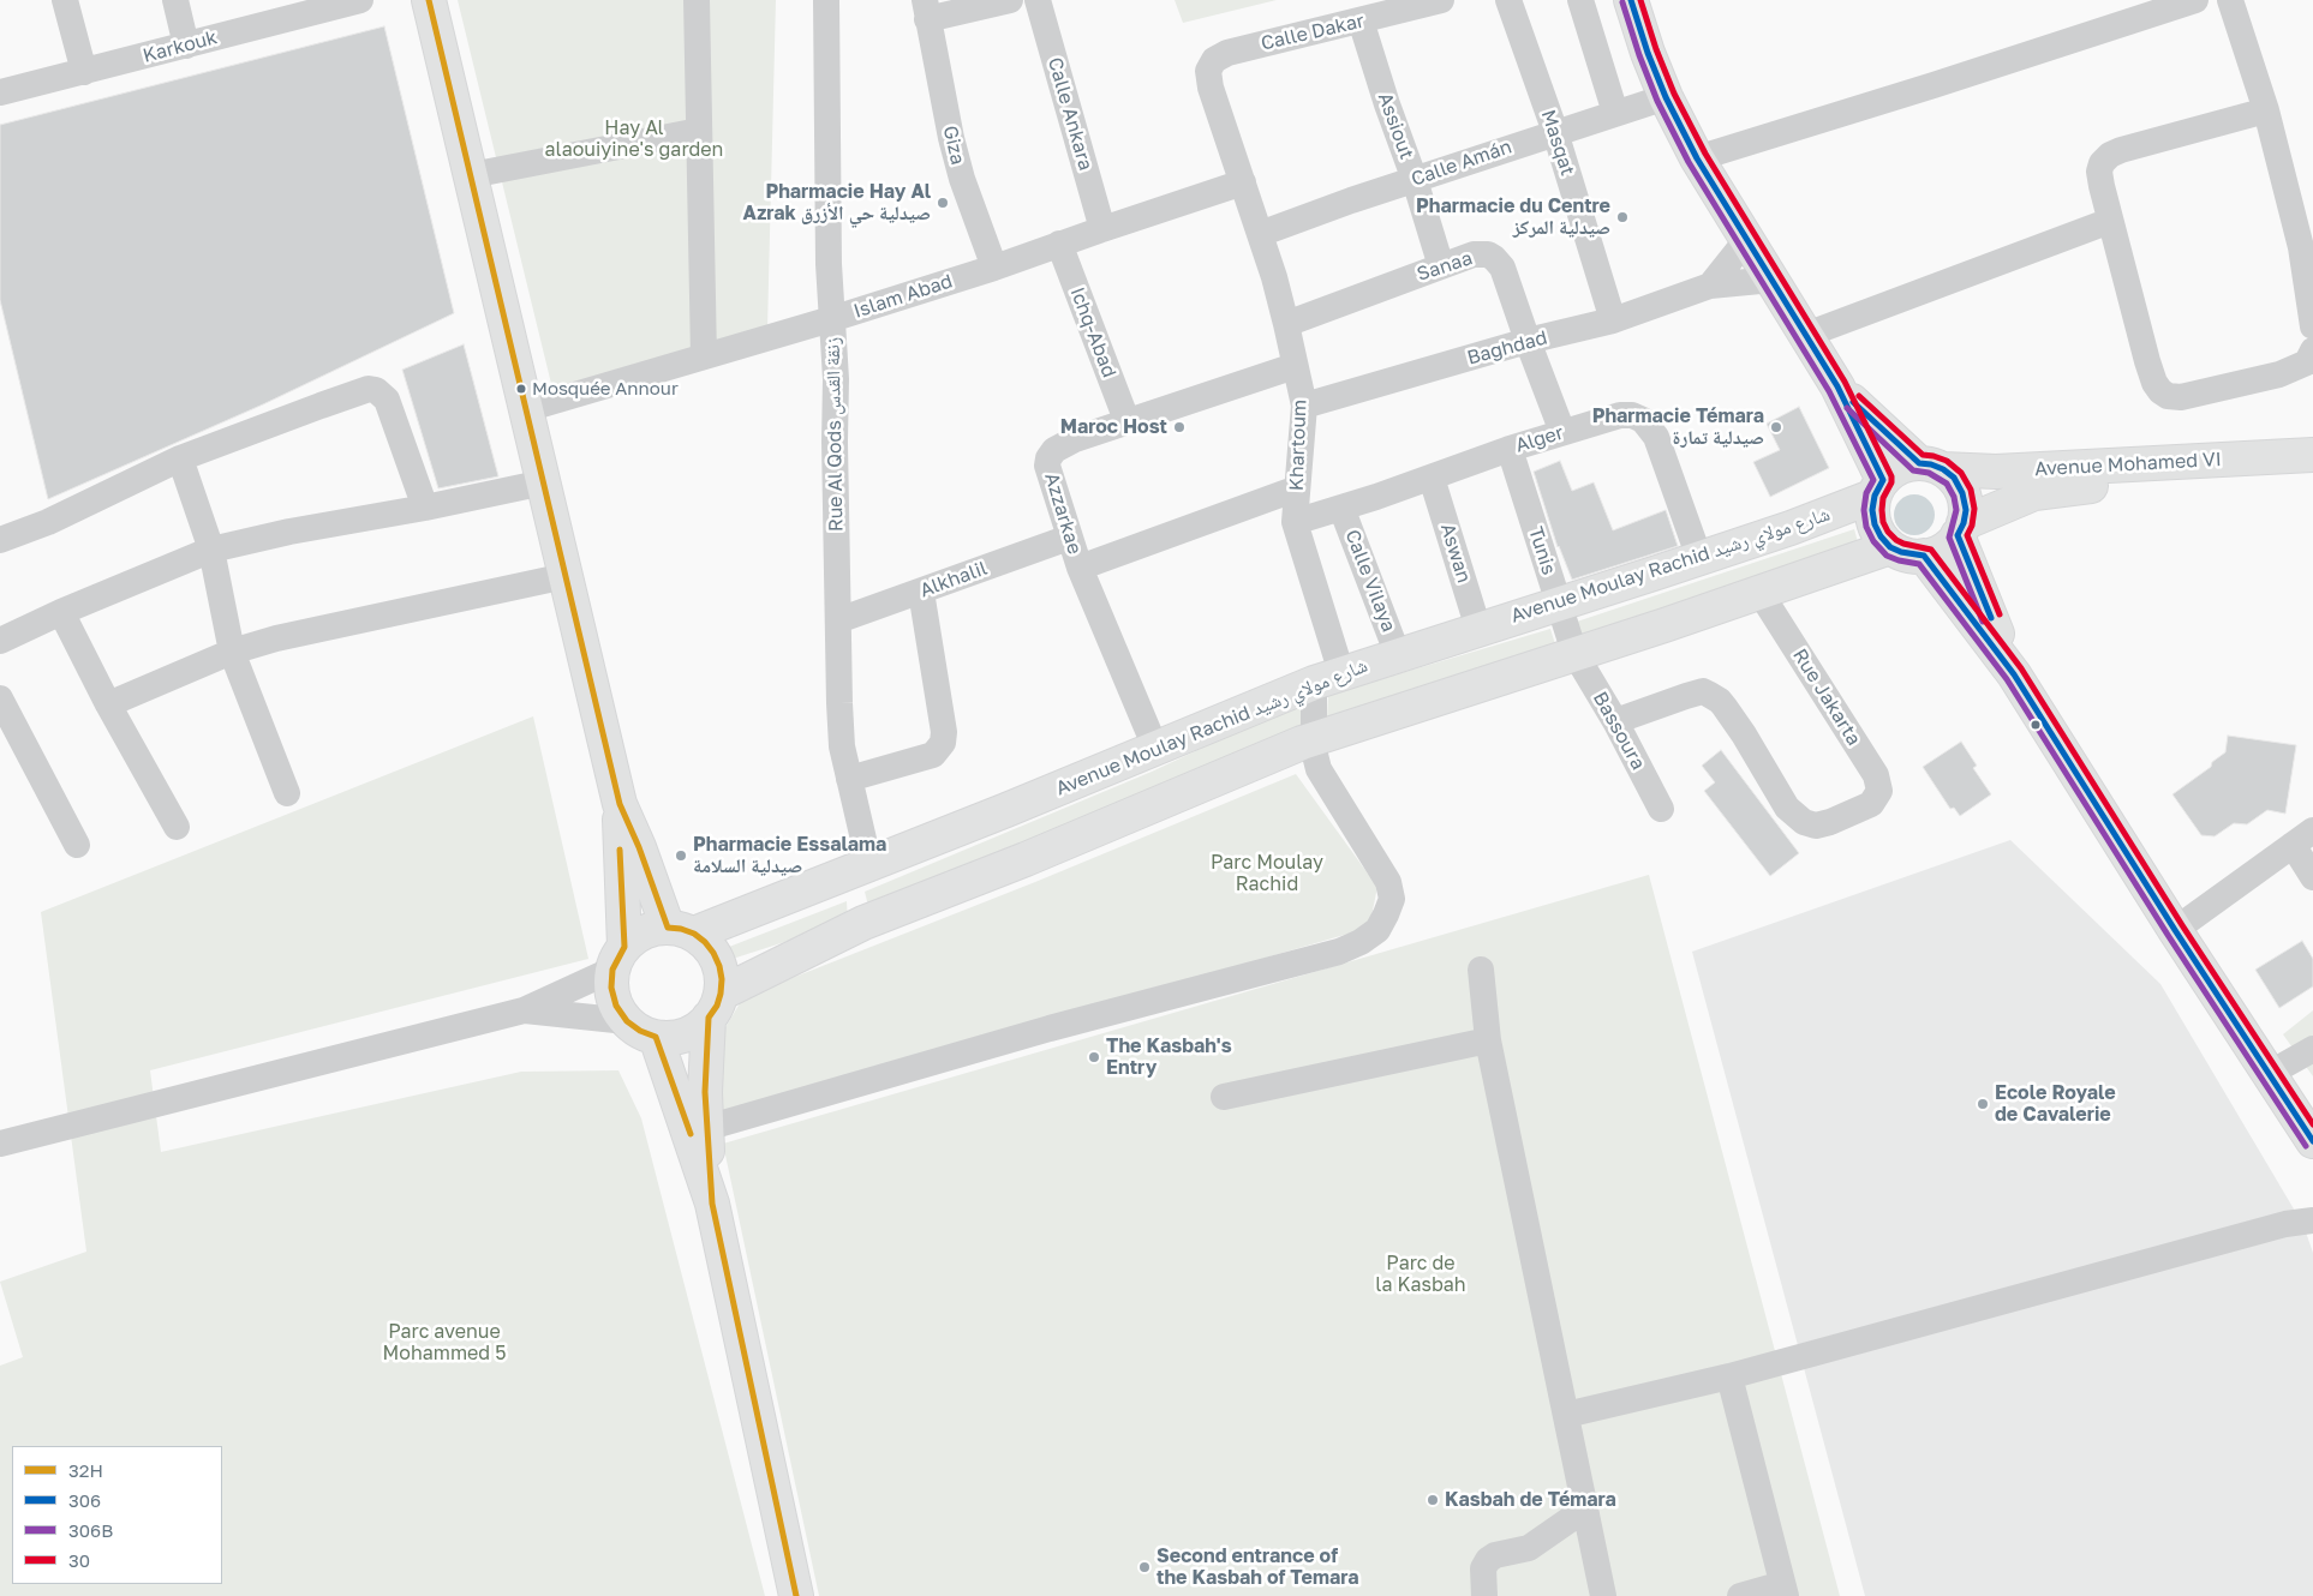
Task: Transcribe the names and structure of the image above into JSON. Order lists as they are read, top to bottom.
{
  "streets": {
    "main road": ["Avenue Mohamed VI", "Avenue Moulay Rachid شارع مولاي رشيد"],
    "street": [
      "Calle Dakar",
      "Karkouk",
      "Calle Ankara",
      "Assiout",
      "Masqat",
      "Giza",
      "Calle Amán",
      "Sanaa",
      "Islam Abad",
      "Ichq-Abad",
      "Baghdad",
      "Rue Al Qods زنقة القدس",
      "Alger",
      "Khartoum",
      "Azzarkae",
      "Tunis",
      "Aswan",
      "Alkhalil",
      "Calle Vilaya",
      "Rue Jakarta",
      "Bassoura"
    ]
  },
  "crossings": [
    ["Calle Dakar", "Assiout"],
    ["Calle Dakar", "Khartoum"],
    ["Calle Ankara", "Islam Abad"],
    ["Assiout", "Calle Amán"],
    ["Assiout", "Sanaa"],
    ["Masqat", "Calle Amán"],
    ["Masqat", "Baghdad"],
    ["Giza", "Islam Abad"],
    ["Calle Amán", "Khartoum"],
    ["Sanaa", "Baghdad"],
    ["Sanaa", "Alger"],
    ["Sanaa", "Khartoum"],
    ["Islam Abad", "Ichq-Abad"],
    ["Islam Abad", "Rue Al Qods زنقة القدس"],
    ["Islam Abad", "Khartoum"],
    ["Ichq-Abad", "Azzarkae"],
    ["Baghdad", "Khartoum"],
    ["Rue Al Qods زنقة القدس", "Avenue Moulay Rachid شارع مولاي رشيد"],
    ["Rue Al Qods زنقة القدس", "Alkhalil"],
    ["Alger", "Khartoum"],
    ["Alger", "Tunis"],
    ["Alger", "Aswan"],
    ["Alger", "Avenue Moulay Rachid شارع مولاي رشيد"],
    ["Alger", "Calle Vilaya"],
    ["Khartoum", "Azzarkae"],
    ["Khartoum", "Avenue Moulay Rachid شارع مولاي رشيد"],
    ["Avenue Mohamed VI", "Avenue Moulay Rachid شارع مولاي رشيد"],
    ["Azzarkae", "Avenue Moulay Rachid شارع مولاي رشيد"],
    ["Azzarkae", "Alkhalil"],
    ["Tunis", "Avenue Moulay Rachid شارع مولاي رشيد"],
    ["Tunis", "Bassoura"],
    ["Aswan", "Avenue Moulay Rachid شارع مولاي رشيد"],
    ["Avenue Moulay Rachid شارع مولاي رشيد", "Calle Vilaya"],
    ["Rue Jakarta", "Bassoura"]
  ],
  "parks": [
    "Hay Al alaouiyine's garden",
    "Parc Moulay Rachid",
    "Parc de la Kasbah",
    "Parc avenue Mohammed 5"
  ],
  "places": [
    "Pharmacie Hay Al Azrak صيدلية حي الأزرق",
    "Pharmacie du Centre صيدلية المركز",
    "Mosquée Annour",
    "Maroc Host",
    "Pharmacie Témara صيدلية تمارة",
    "Pharmacie Essalama صيدلية السلامة",
    "The Kasbah's Entry",
    "Ecole Royale de Cavalerie",
    "Kasbah de Témara",
    "Second entrance of the Kasbah of Temara"
  ],
  "lines": [
    "transit line 32H",
    "transit line 306",
    "transit line 30",
    "transit line 306B"
  ],
  "legend": [
    "32H",
    "306",
    "306B",
    "30"
  ]
}
